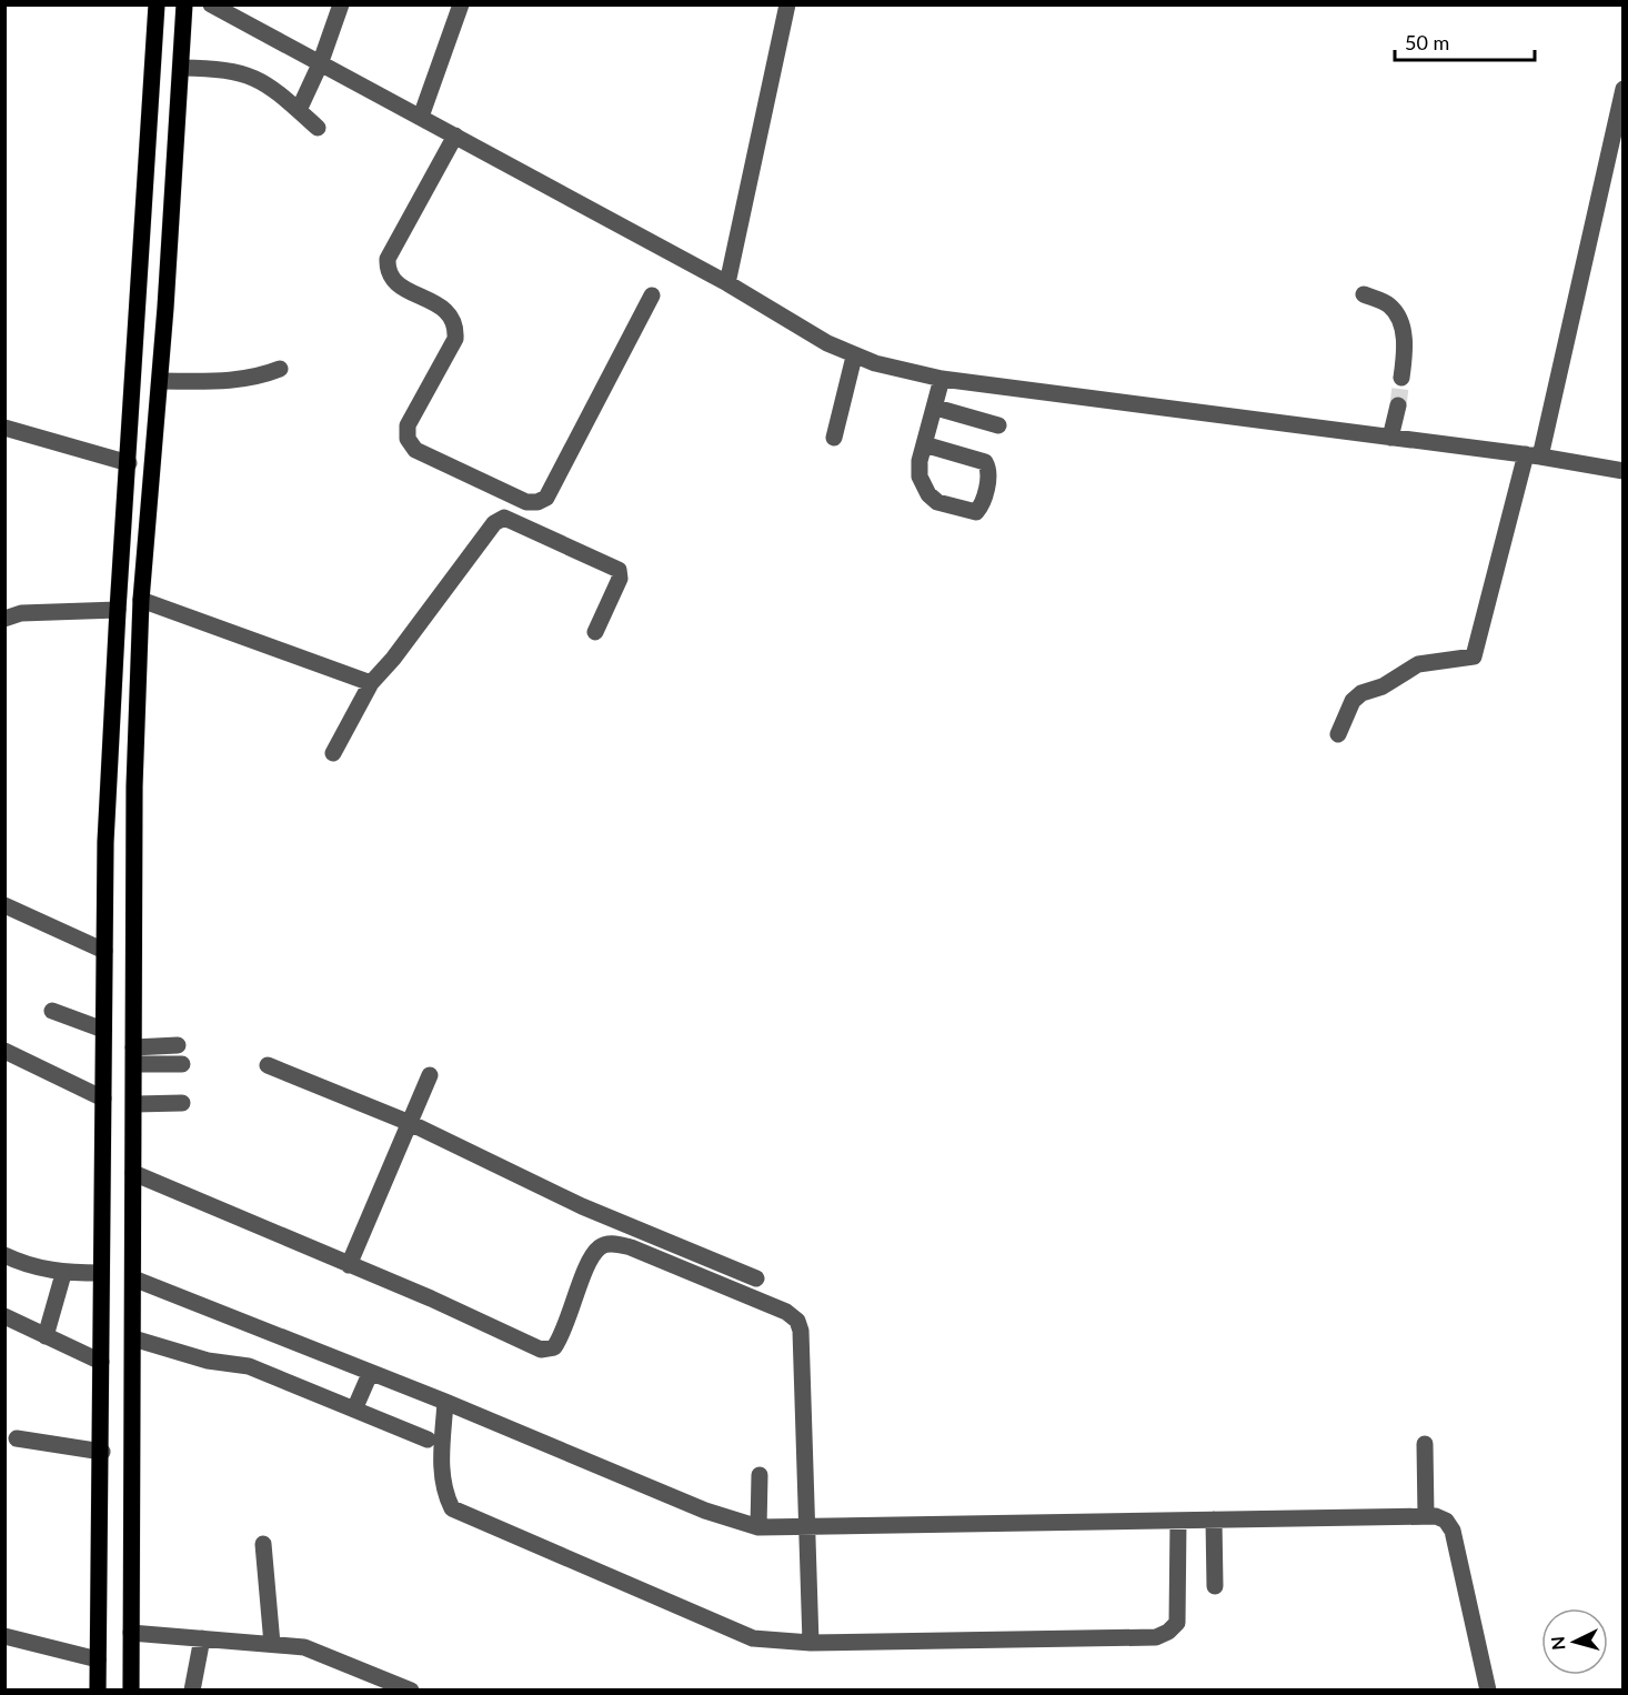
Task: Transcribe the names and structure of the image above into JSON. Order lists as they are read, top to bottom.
{
  "scale_bar": "50 m",
  "north": "left"
}
